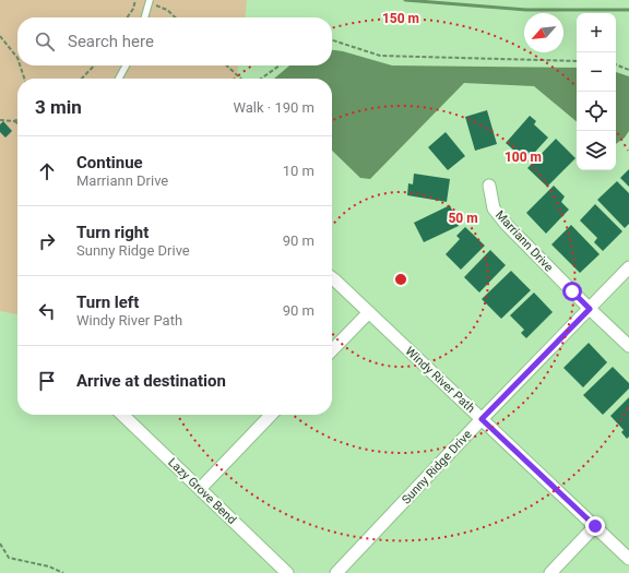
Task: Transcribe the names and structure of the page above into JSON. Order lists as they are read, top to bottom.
{
  "streets": {
    "street": [
      "Marriann Drive",
      "Windy River Path",
      "Sunny Ridge Drive",
      "Lazy Grove Bend"
    ]
  },
  "crossings": [
    ["Marriann Drive", "Sunny Ridge Drive"],
    ["Windy River Path", "Sunny Ridge Drive"]
  ],
  "north": "bottom left",
  "page": {
    "map_buttons": ["+", "−"],
    "search": "Search here",
    "heading": ["3 min", "Walk · 190 m"],
    "list": [
      ["Continue", "Marriann Drive", "10 m"],
      ["Turn right", "Sunny Ridge Drive", "90 m"],
      ["Turn left", "Windy River Path", "90 m"],
      "Arrive at destination"
    ]
  },
  "rings": ["150 m", "100 m", "50 m"]
}
